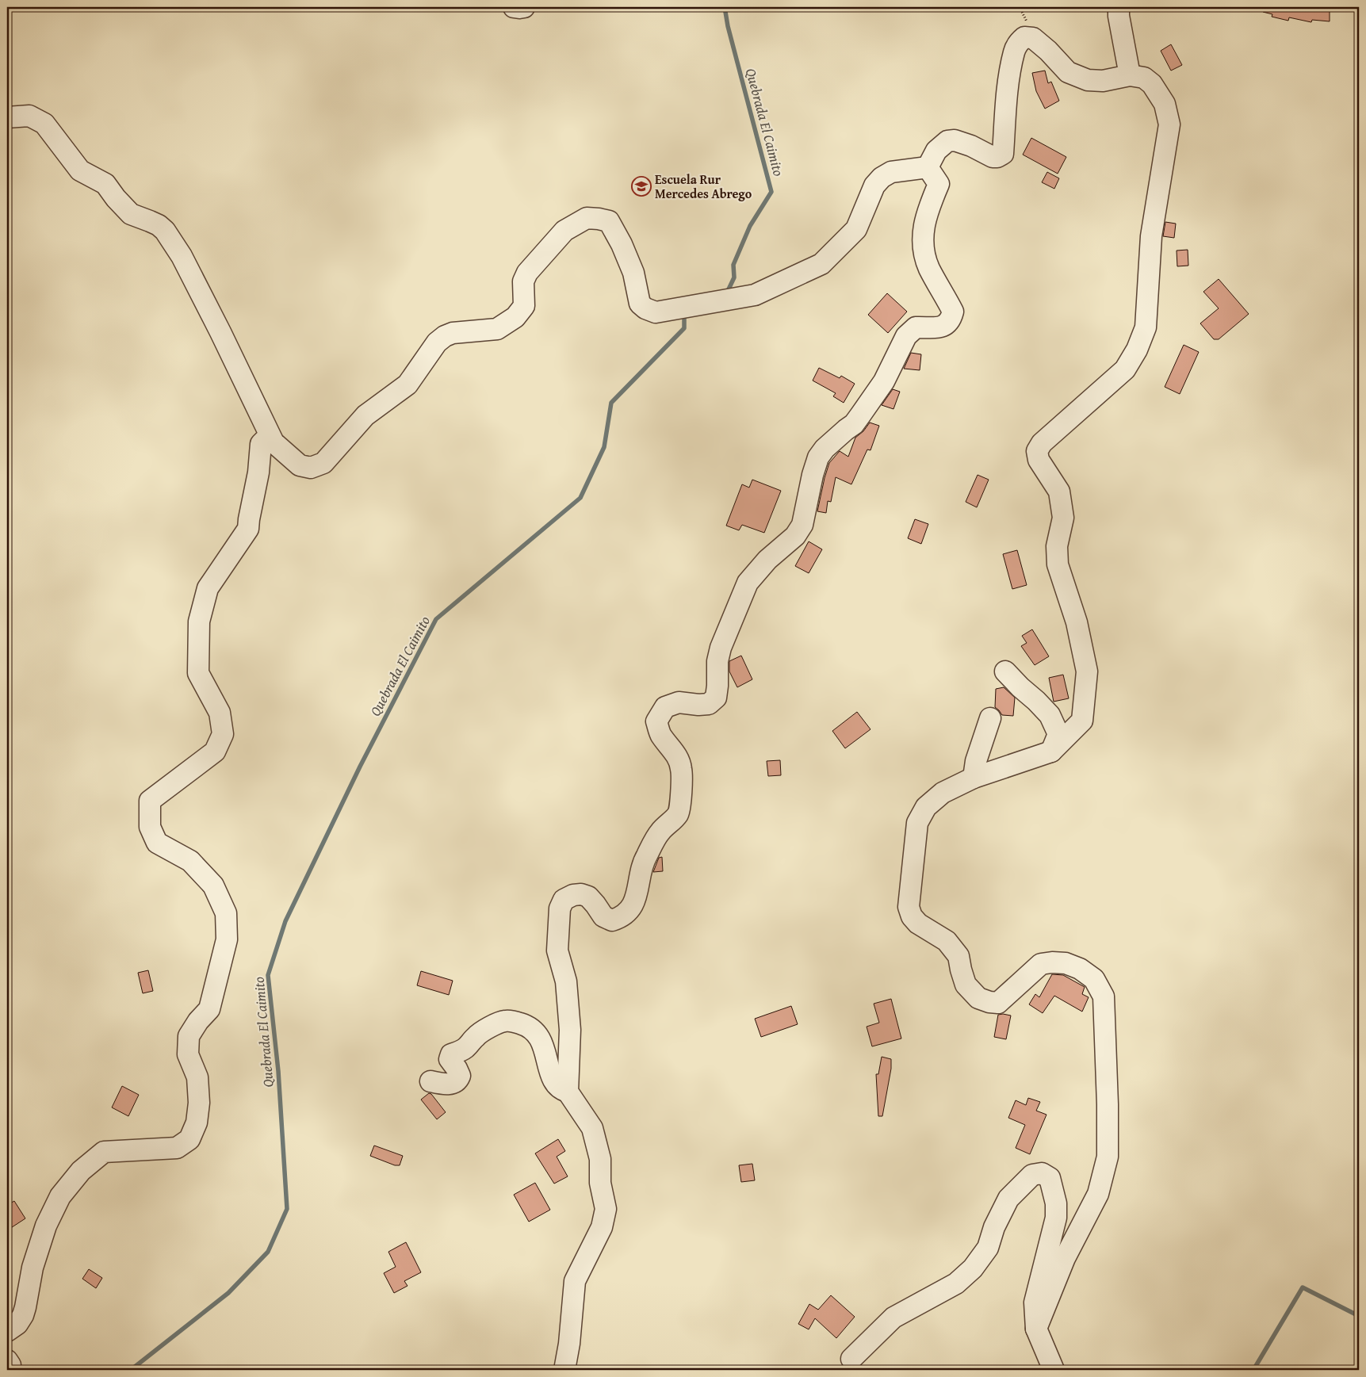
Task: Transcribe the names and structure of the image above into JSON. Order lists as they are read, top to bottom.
{
  "water": ["Quebrada El Caimito"],
  "places": {
    "school or university": ["Escuela Rur Mercedes Abrego"]
  }
}
